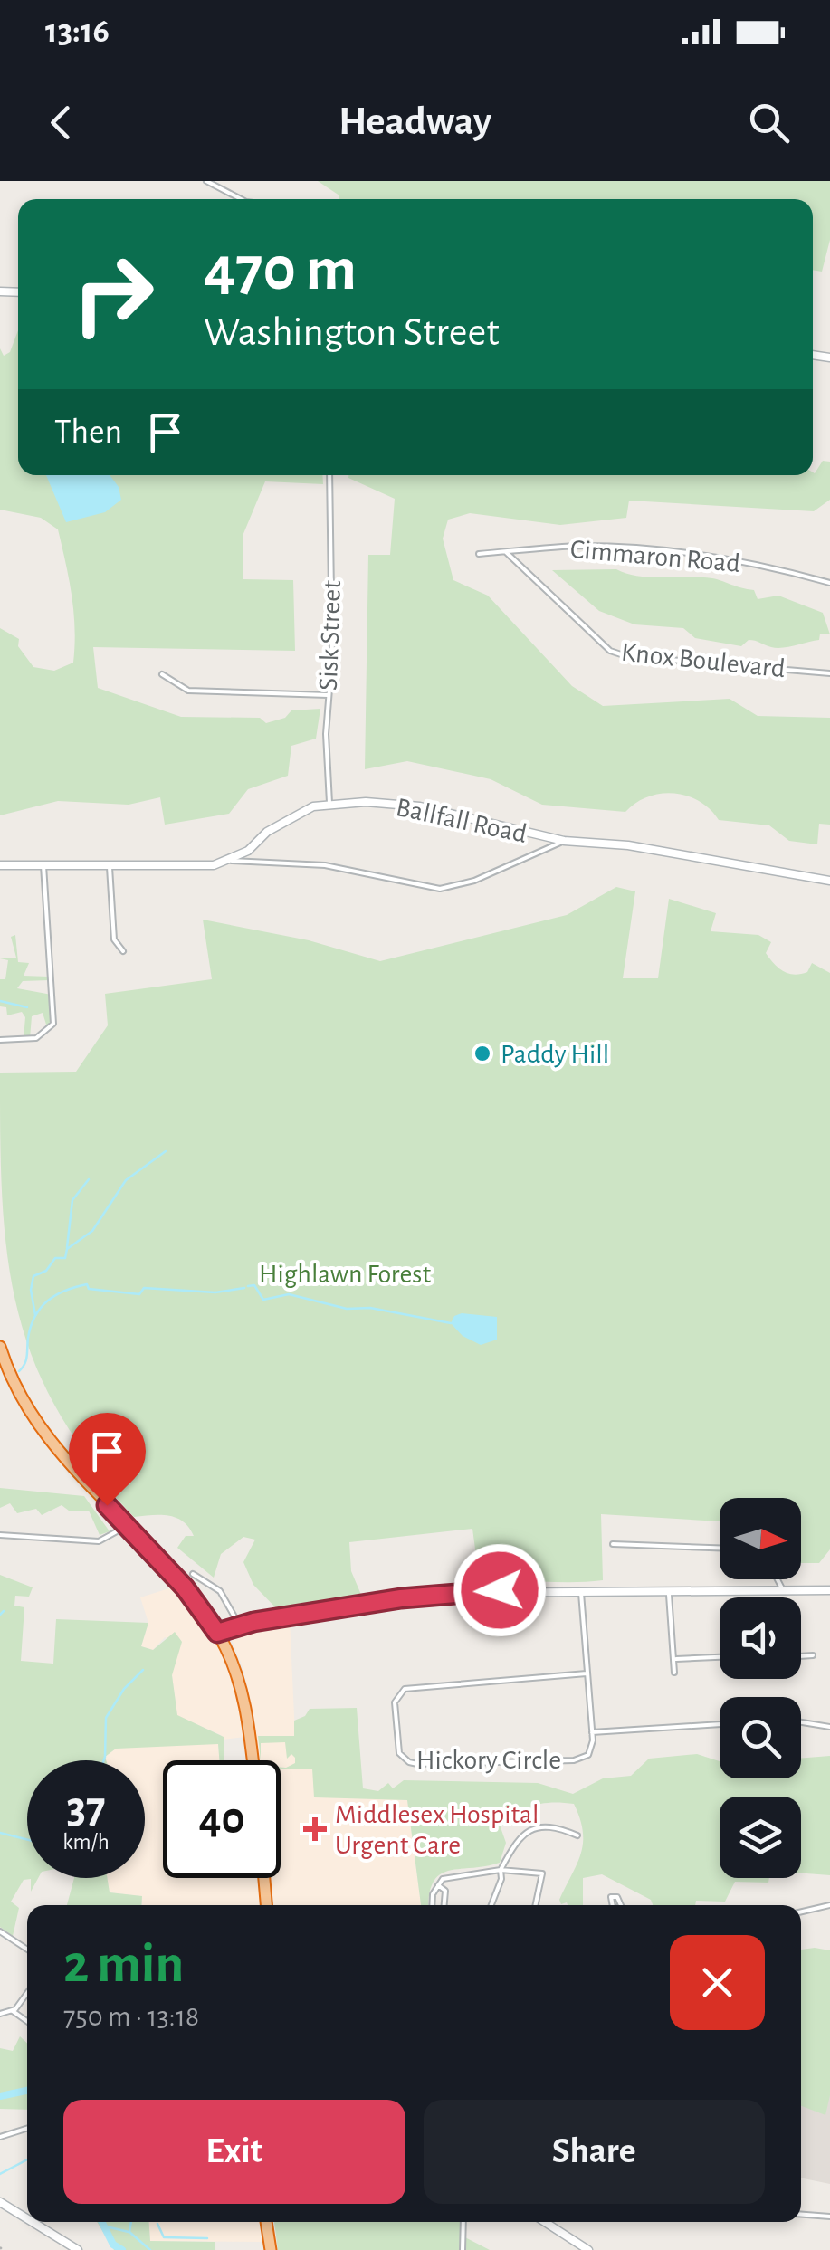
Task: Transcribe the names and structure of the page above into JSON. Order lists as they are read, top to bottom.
{
  "streets": {
    "main road": ["Ballfall Road"],
    "street": [
      "Cimmaron Road",
      "Sisk Street",
      "Knox Boulevard",
      "Hickory Circle"
    ]
  },
  "crossings": [
    ["Cimmaron Road", "Knox Boulevard"],
    ["Sisk Street", "Ballfall Road"]
  ],
  "parks": ["Highlawn Forest"],
  "places": {
    "other": ["Paddy Hill"],
    "health": ["Middlesex Hospital Urgent Care"]
  },
  "north": "right",
  "page": {
    "status": "13:16",
    "header": "Headway",
    "turn": ["470 m", "Washington Street"],
    "then": "Then",
    "speed": "37 km/h",
    "limit": "40",
    "heading": ["2 min", "750 m · 13:18"],
    "buttons": ["Exit", "Share"]
  }
}
